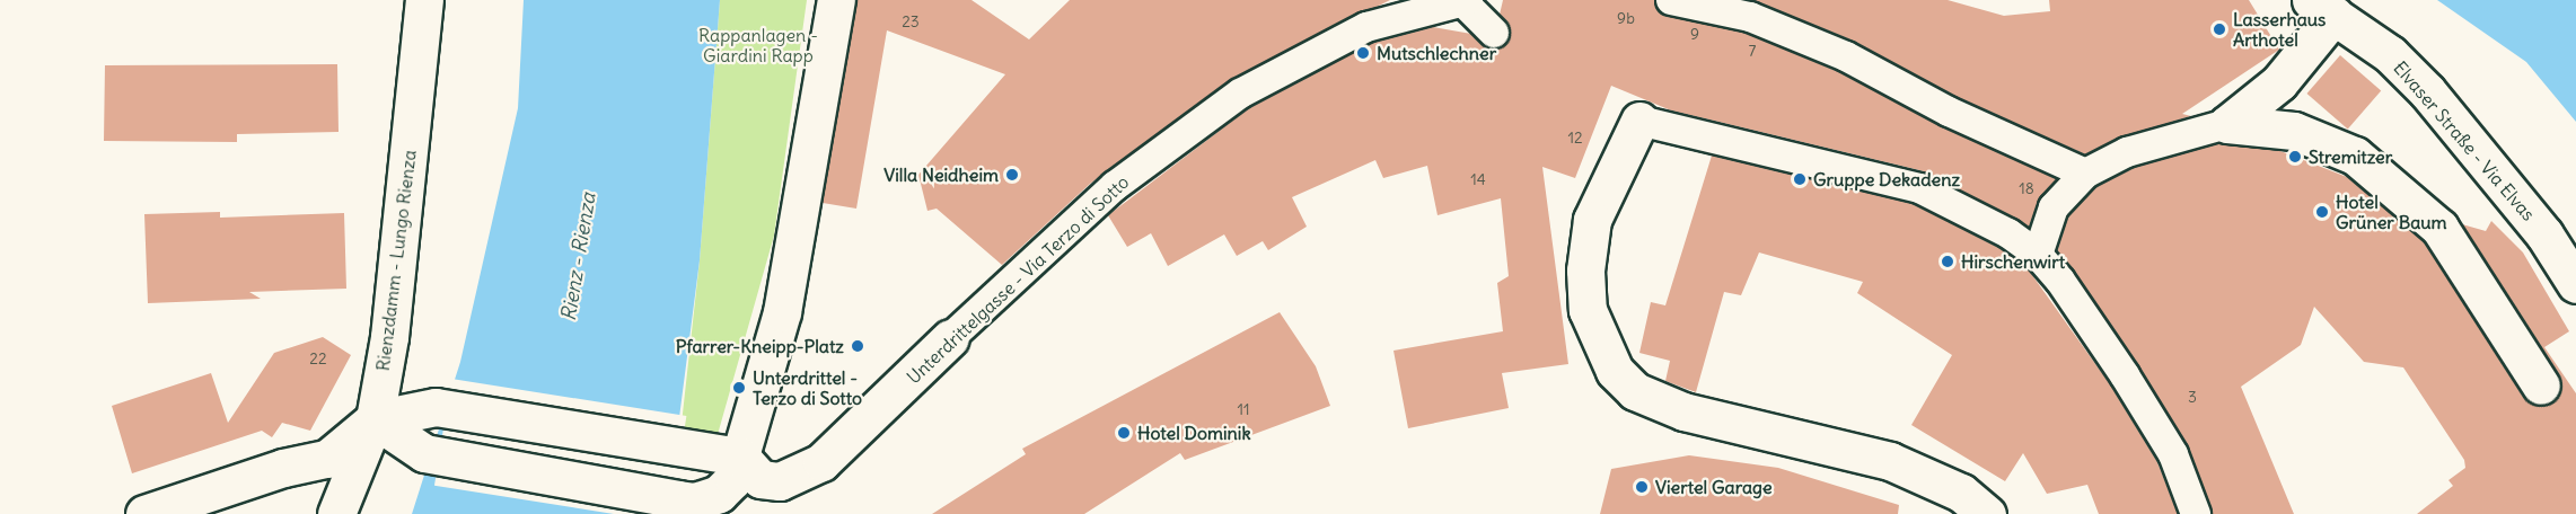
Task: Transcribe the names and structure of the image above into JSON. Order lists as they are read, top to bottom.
{
  "streets": {
    "street": ["Elvaser Straße - Via Elvas", "Rienzdamm - Lungo Rienza", "Unterdrittelgasse - Via Terzo di Sotto"]
  },
  "water": ["Rienz - Rienza"],
  "parks": ["Rappanlagen - Giardini Rapp"],
  "places": [
    "Lasserhaus Arthotel",
    "Mutschlechner",
    "Stremitzer",
    "Villa Neidheim",
    "Gruppe Dekadenz",
    "Hotel Grüner Baum",
    "Hirschenwirt",
    "Pfarrer-Kneipp-Platz",
    "Unterdrittel - Terzo di Sotto",
    "Hotel Dominik",
    "Viertel Garage"
  ],
  "house_numbers": [
    "9b",
    "23",
    "9",
    "7",
    "12",
    "14",
    "18",
    "22",
    "3",
    "11"
  ]
}
